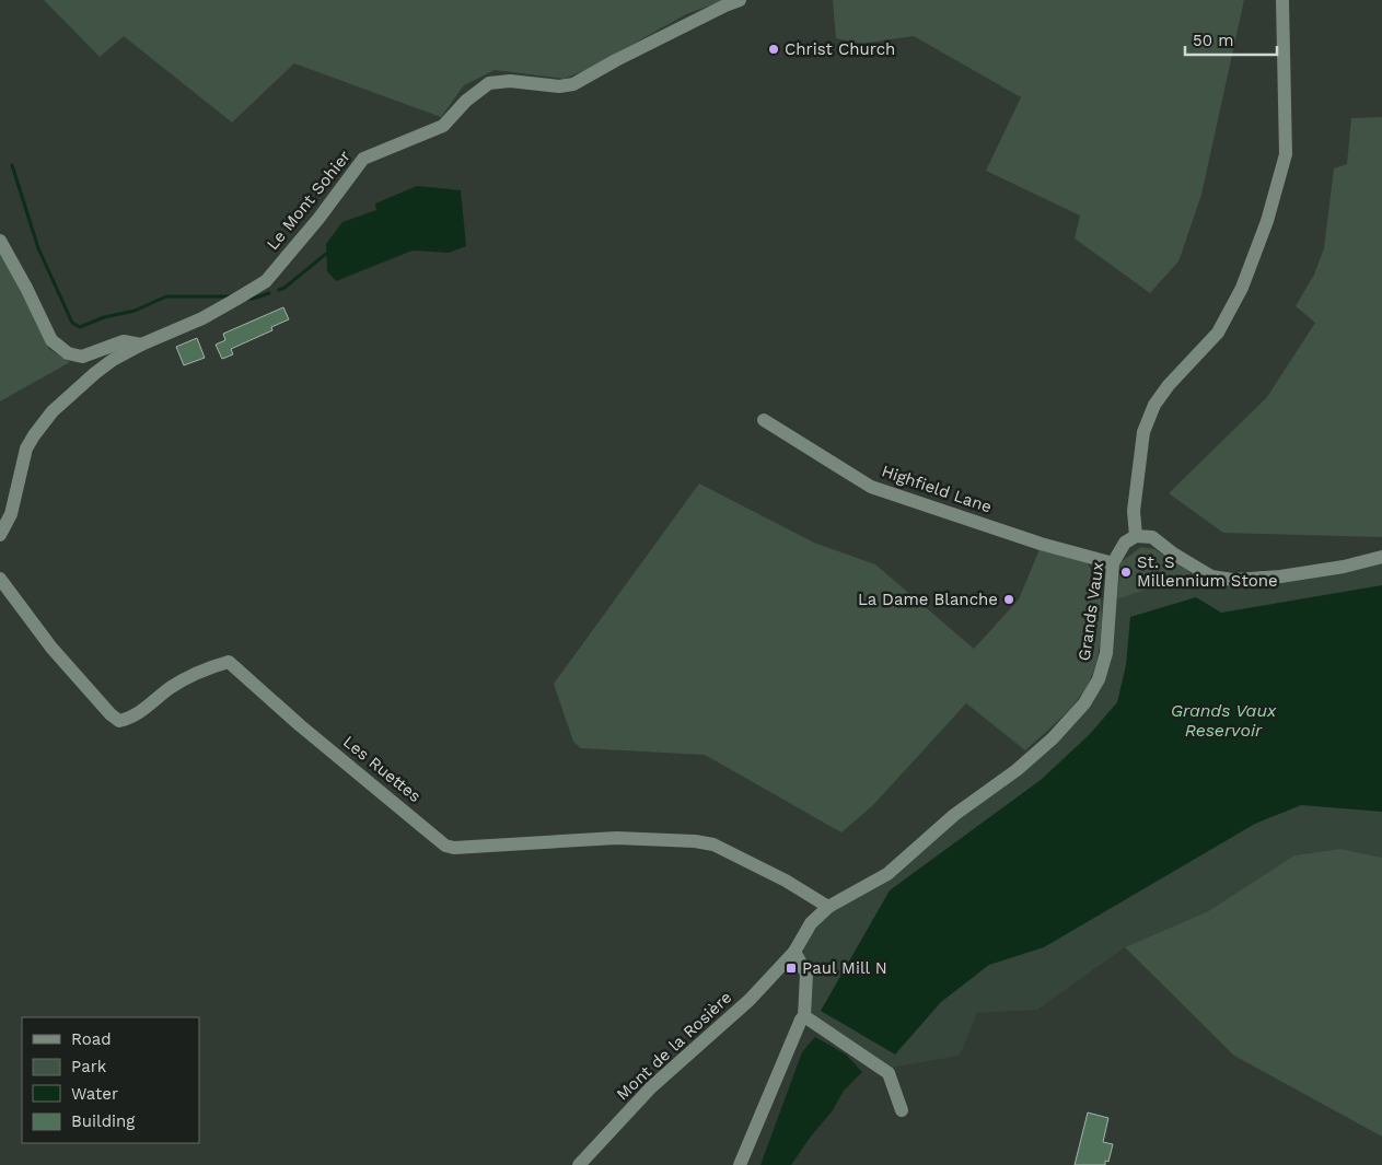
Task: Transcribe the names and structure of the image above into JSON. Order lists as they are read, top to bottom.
{
  "streets": {
    "street": [
      "Le Mont Sohier",
      "Highfield Lane",
      "Grands Vaux",
      "Les Ruettes",
      "Mont de la Rosière"
    ]
  },
  "crossings": [
    ["Highfield Lane", "Grands Vaux"],
    ["Grands Vaux", "Les Ruettes"],
    ["Grands Vaux", "Mont de la Rosière"]
  ],
  "water": ["Grands Vaux Reservoir"],
  "places": {
    "other": ["Christ Church", "St. S Millennium Stone", "La Dame Blanche"],
    "transit": ["Paul Mill N"]
  },
  "legend": [
    "Road",
    "Park",
    "Water",
    "Building"
  ],
  "scale_bar": "50 m"
}
